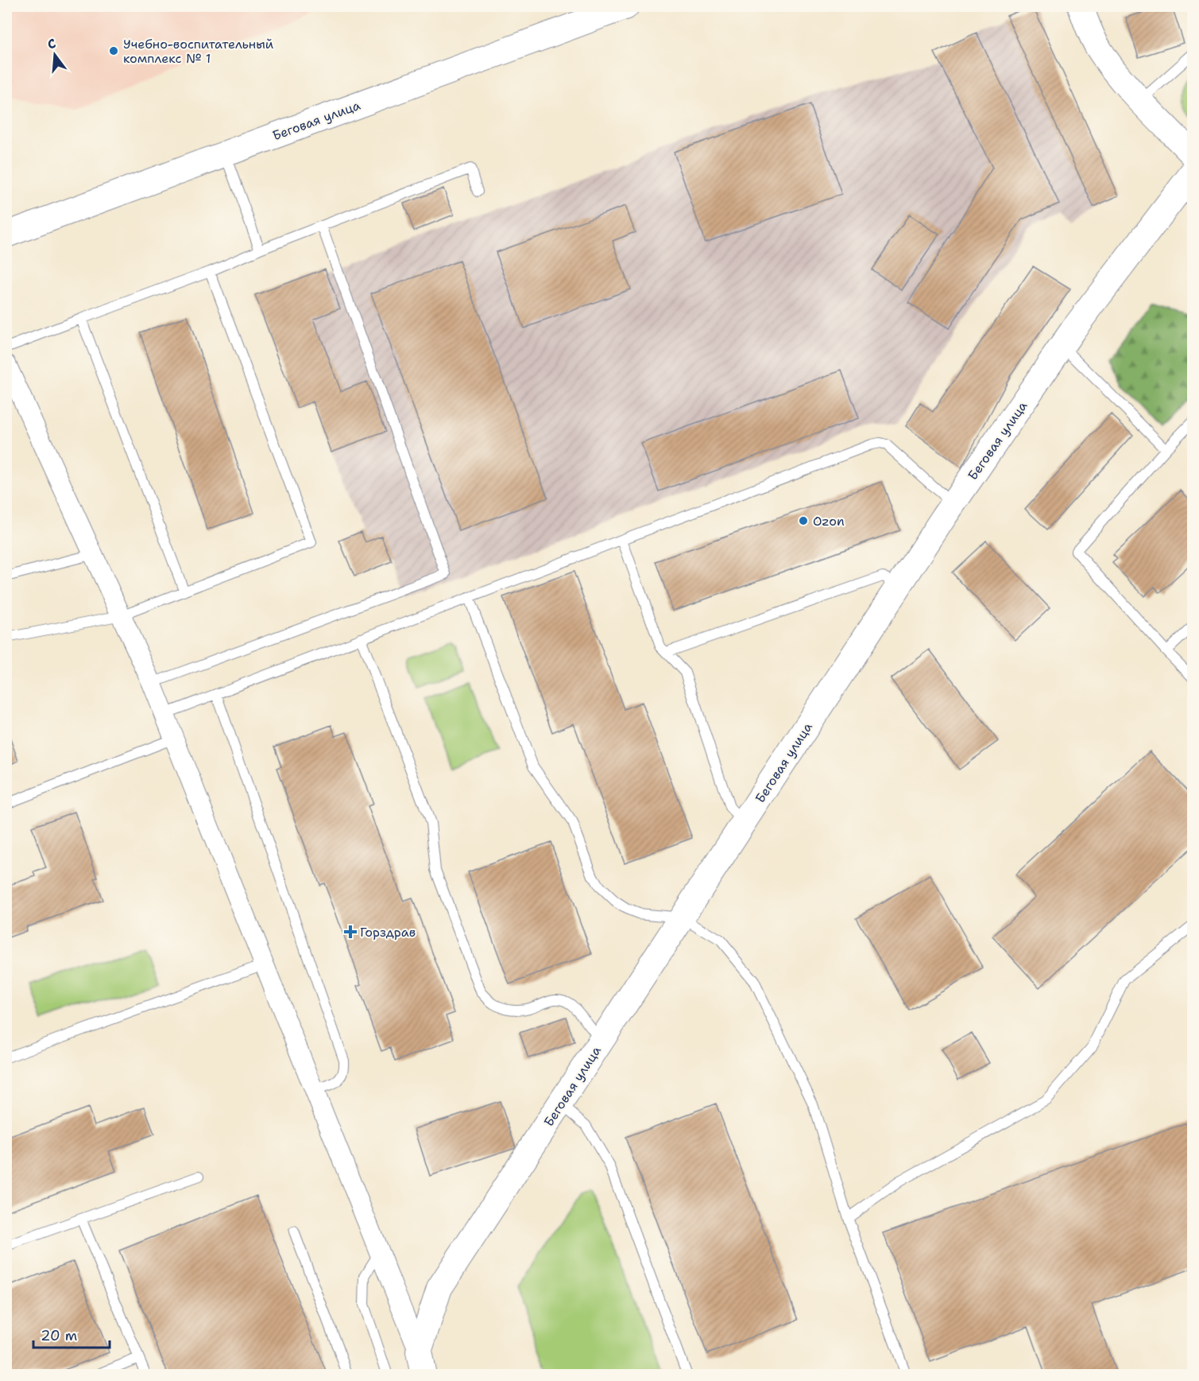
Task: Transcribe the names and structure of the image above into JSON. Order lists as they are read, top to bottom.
{
  "streets": {
    "street": ["Беговая улица"]
  },
  "places": {
    "other": ["Учебно-воспитательный комплекс № 1", "Ozon"],
    "health": ["Горздрав"]
  },
  "scale_bar": "20 m",
  "north": "top"
}
